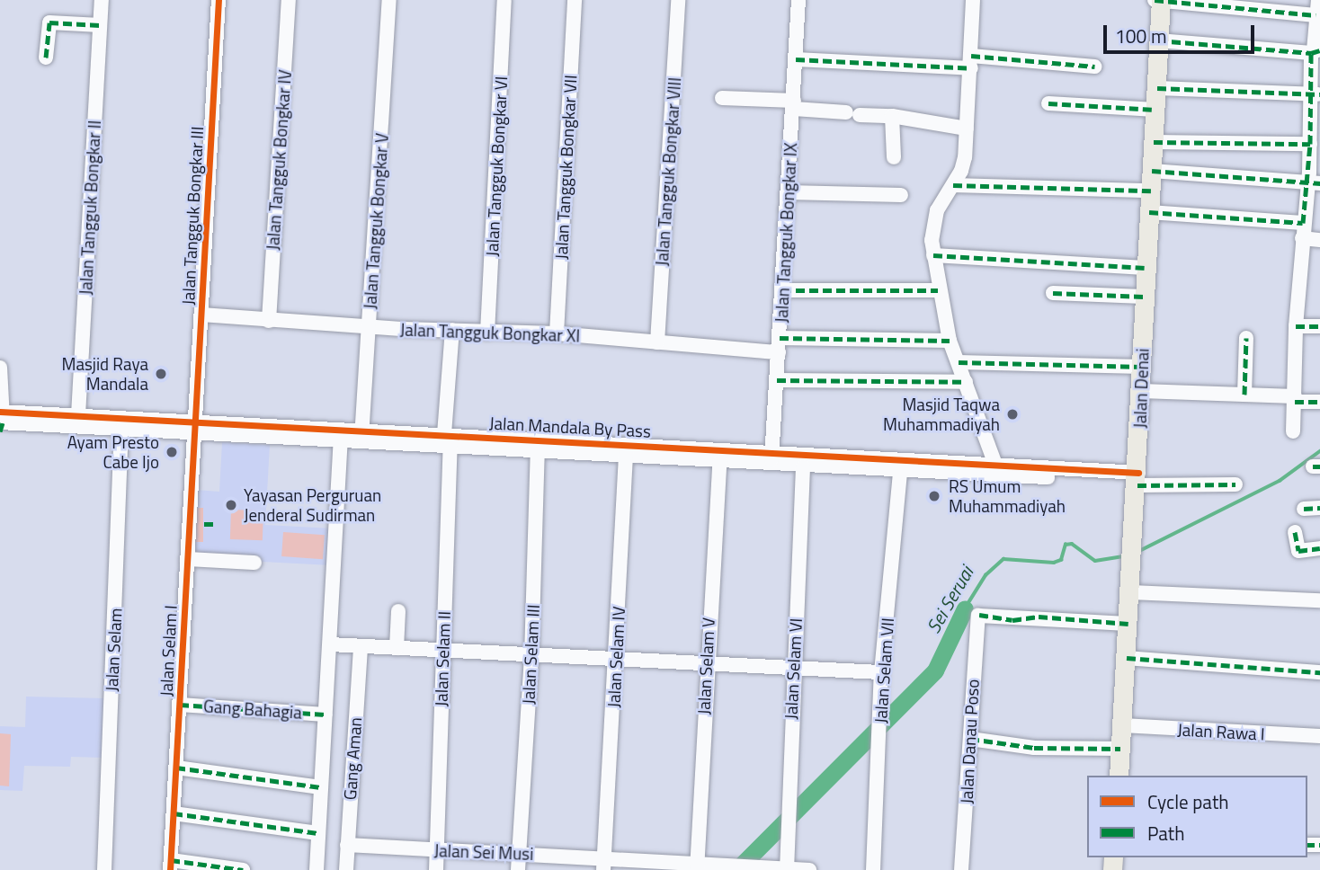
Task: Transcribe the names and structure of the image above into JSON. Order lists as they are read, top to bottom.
{
  "streets": {
    "main road": ["Jalan Denai"],
    "street": [
      "Jalan Tangguk Bongkar IV",
      "Jalan Tangguk Bongkar VI",
      "Jalan Tangguk Bongkar VII",
      "Jalan Tangguk Bongkar VIII",
      "Jalan Tangguk Bongkar II",
      "Jalan Tangguk Bongkar III",
      "Jalan Tangguk Bongkar V",
      "Jalan Tangguk Bongkar IX",
      "Jalan Tangguk Bongkar XI",
      "Jalan Mandala By Pass",
      "Jalan Selam",
      "Jalan Selam I",
      "Jalan Selam III",
      "Jalan Selam IV",
      "Jalan Selam II",
      "Jalan Selam V",
      "Jalan Selam VI",
      "Jalan Selam VII",
      "Gang Bahagia",
      "Jalan Rawa I",
      "Jalan Danau Poso",
      "Gang Aman",
      "Jalan Sei Musi"
    ]
  },
  "crossings": [
    ["Jalan Tangguk Bongkar IV", "Jalan Tangguk Bongkar XI"],
    ["Jalan Tangguk Bongkar VI", "Jalan Tangguk Bongkar XI"],
    ["Jalan Tangguk Bongkar VII", "Jalan Tangguk Bongkar XI"],
    ["Jalan Tangguk Bongkar VIII", "Jalan Tangguk Bongkar XI"],
    ["Jalan Tangguk Bongkar II", "Jalan Mandala By Pass"],
    ["Jalan Tangguk Bongkar III", "Jalan Tangguk Bongkar XI"],
    ["Jalan Tangguk Bongkar III", "Jalan Mandala By Pass"],
    ["Jalan Tangguk Bongkar III", "Jalan Selam I"],
    ["Jalan Tangguk Bongkar V", "Jalan Tangguk Bongkar XI"],
    ["Jalan Tangguk Bongkar V", "Jalan Mandala By Pass"],
    ["Jalan Tangguk Bongkar IX", "Jalan Tangguk Bongkar XI"],
    ["Jalan Tangguk Bongkar IX", "Jalan Mandala By Pass"],
    ["Jalan Tangguk Bongkar XI", "Jalan Selam II"],
    ["Jalan Denai", "Jalan Mandala By Pass"],
    ["Jalan Denai", "Jalan Rawa I"],
    ["Jalan Denai", "Jalan Danau Poso"],
    ["Jalan Mandala By Pass", "Jalan Selam"],
    ["Jalan Mandala By Pass", "Jalan Selam I"],
    ["Jalan Mandala By Pass", "Jalan Selam III"],
    ["Jalan Mandala By Pass", "Jalan Selam IV"],
    ["Jalan Mandala By Pass", "Jalan Selam II"],
    ["Jalan Mandala By Pass", "Jalan Selam V"],
    ["Jalan Mandala By Pass", "Jalan Selam VI"],
    ["Jalan Mandala By Pass", "Jalan Selam VII"],
    ["Jalan Selam I", "Gang Bahagia"],
    ["Jalan Selam III", "Jalan Sei Musi"],
    ["Jalan Selam IV", "Jalan Sei Musi"],
    ["Jalan Selam II", "Jalan Sei Musi"],
    ["Jalan Selam V", "Jalan Sei Musi"],
    ["Jalan Selam VI", "Jalan Sei Musi"],
    ["Gang Aman", "Jalan Sei Musi"]
  ],
  "water": ["Sei Seruai"],
  "places": [
    "Masjid Raya Mandala",
    "Masjid Taqwa Muhammadiyah",
    "Ayam Presto Cabe Ijo",
    "RS Umum Muhammadiyah",
    "Yayasan Perguruan Jenderal Sudirman"
  ],
  "legend": ["Cycle path", "Path"],
  "scale_bar": "100 m"
}
